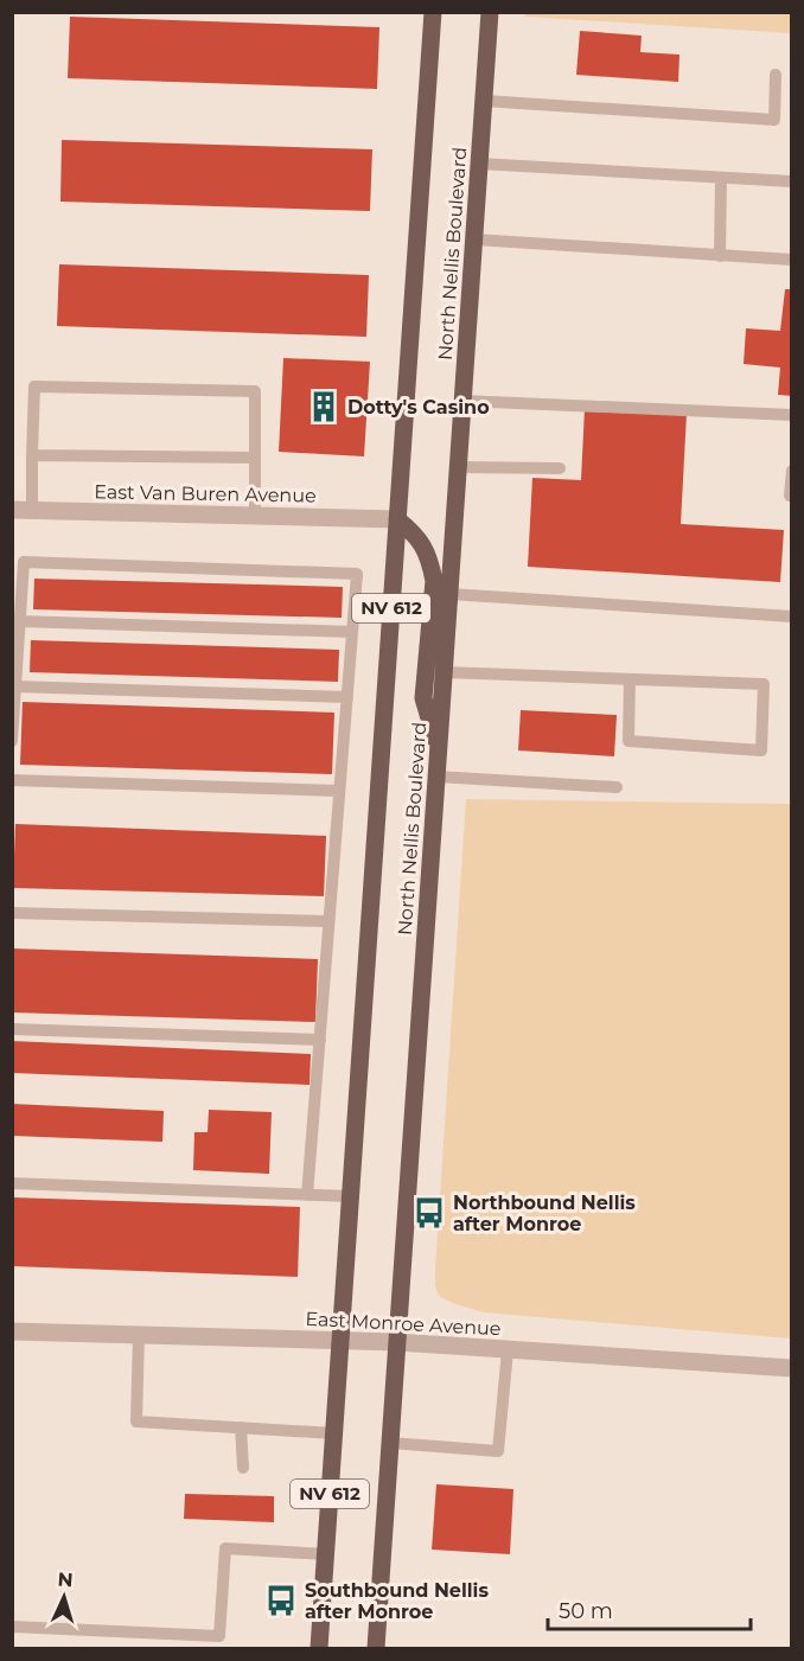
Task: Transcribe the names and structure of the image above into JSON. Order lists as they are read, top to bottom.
{
  "streets": {
    "main road": ["North Nellis Boulevard", "NV 612"],
    "street": ["East Van Buren Avenue", "East Monroe Avenue"]
  },
  "crossings": [
    ["North Nellis Boulevard", "East Van Buren Avenue"],
    ["North Nellis Boulevard", "East Monroe Avenue"]
  ],
  "places": {
    "building": ["Dotty's Casino"],
    "bus stop": ["Northbound Nellis after Monroe", "Southbound Nellis after Monroe"]
  },
  "scale_bar": "50 m",
  "north": "top"
}
